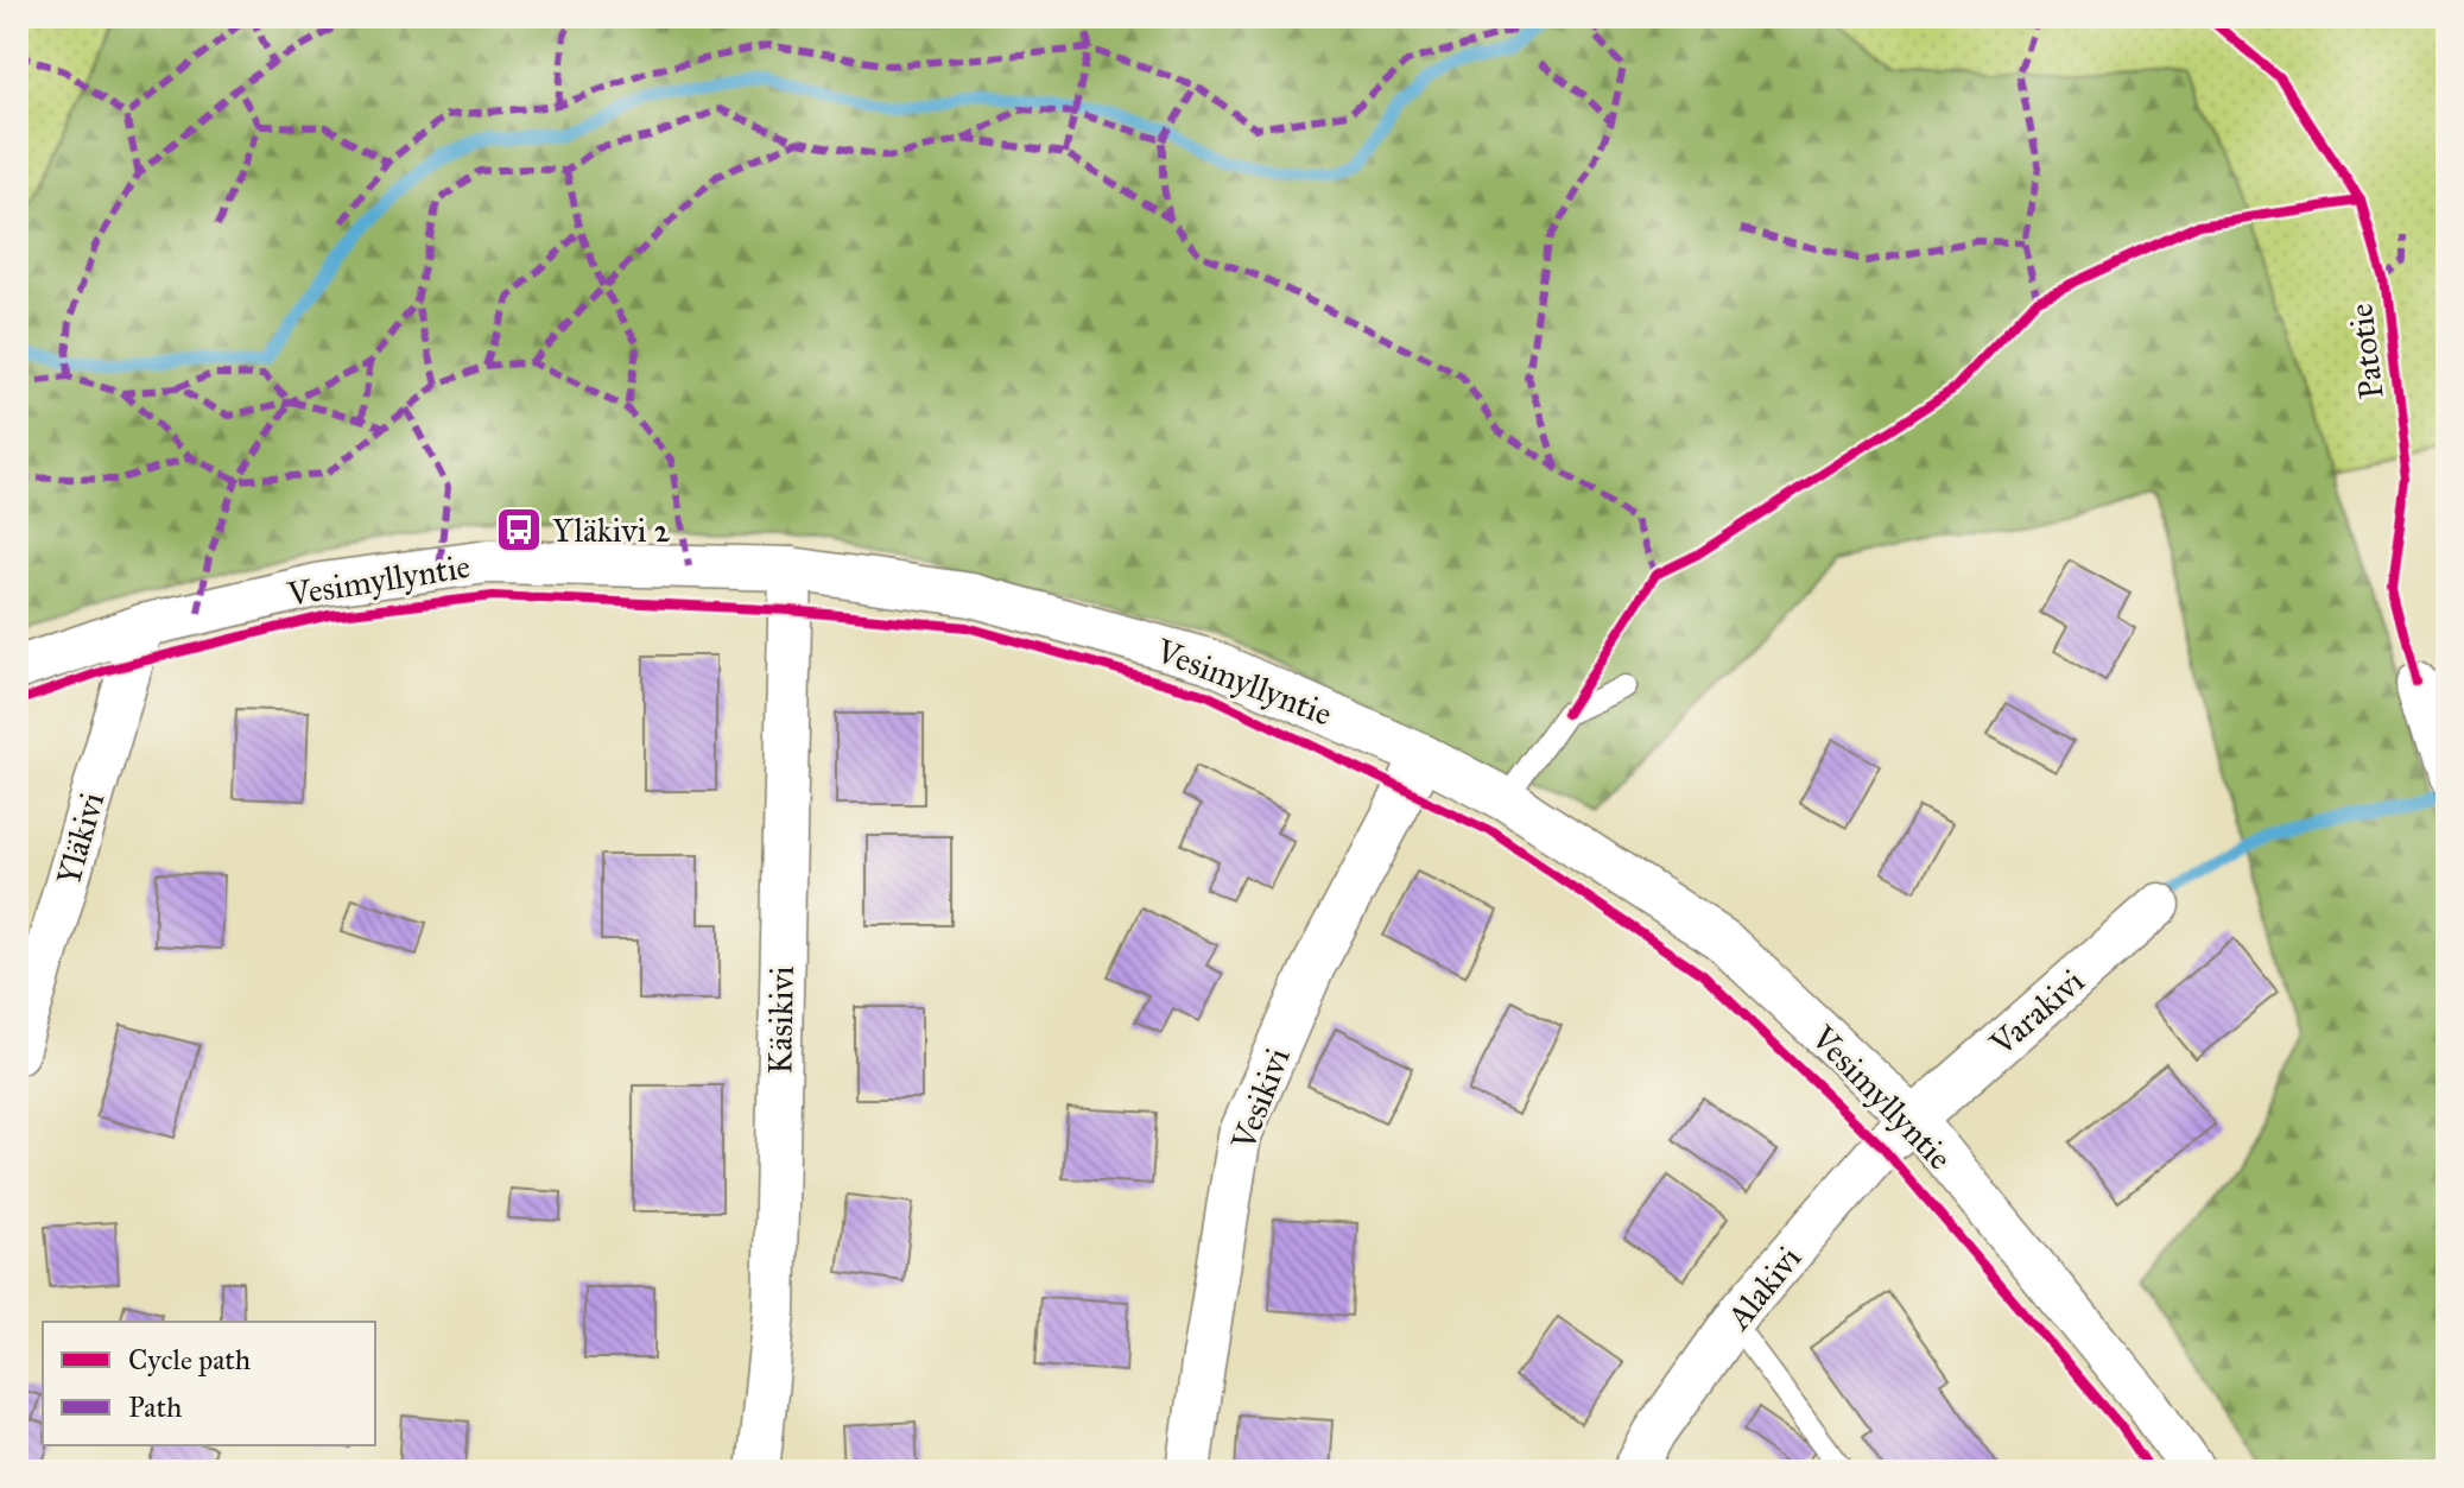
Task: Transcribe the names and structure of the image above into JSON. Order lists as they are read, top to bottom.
{
  "streets": {
    "street": [
      "Vesimyllyntie",
      "Yläkivi",
      "Varakivi",
      "Käsikivi",
      "Vesikivi",
      "Alakivi"
    ],
    "cycle path": ["Patotie"]
  },
  "crossings": [
    ["Vesimyllyntie", "Yläkivi"],
    ["Vesimyllyntie", "Varakivi"],
    ["Vesimyllyntie", "Käsikivi"],
    ["Vesimyllyntie", "Vesikivi"],
    ["Vesimyllyntie", "Alakivi"],
    ["Varakivi", "Alakivi"]
  ],
  "places": {
    "bus stop": ["Yläkivi 2"]
  },
  "legend": ["Cycle path", "Path"]
}
